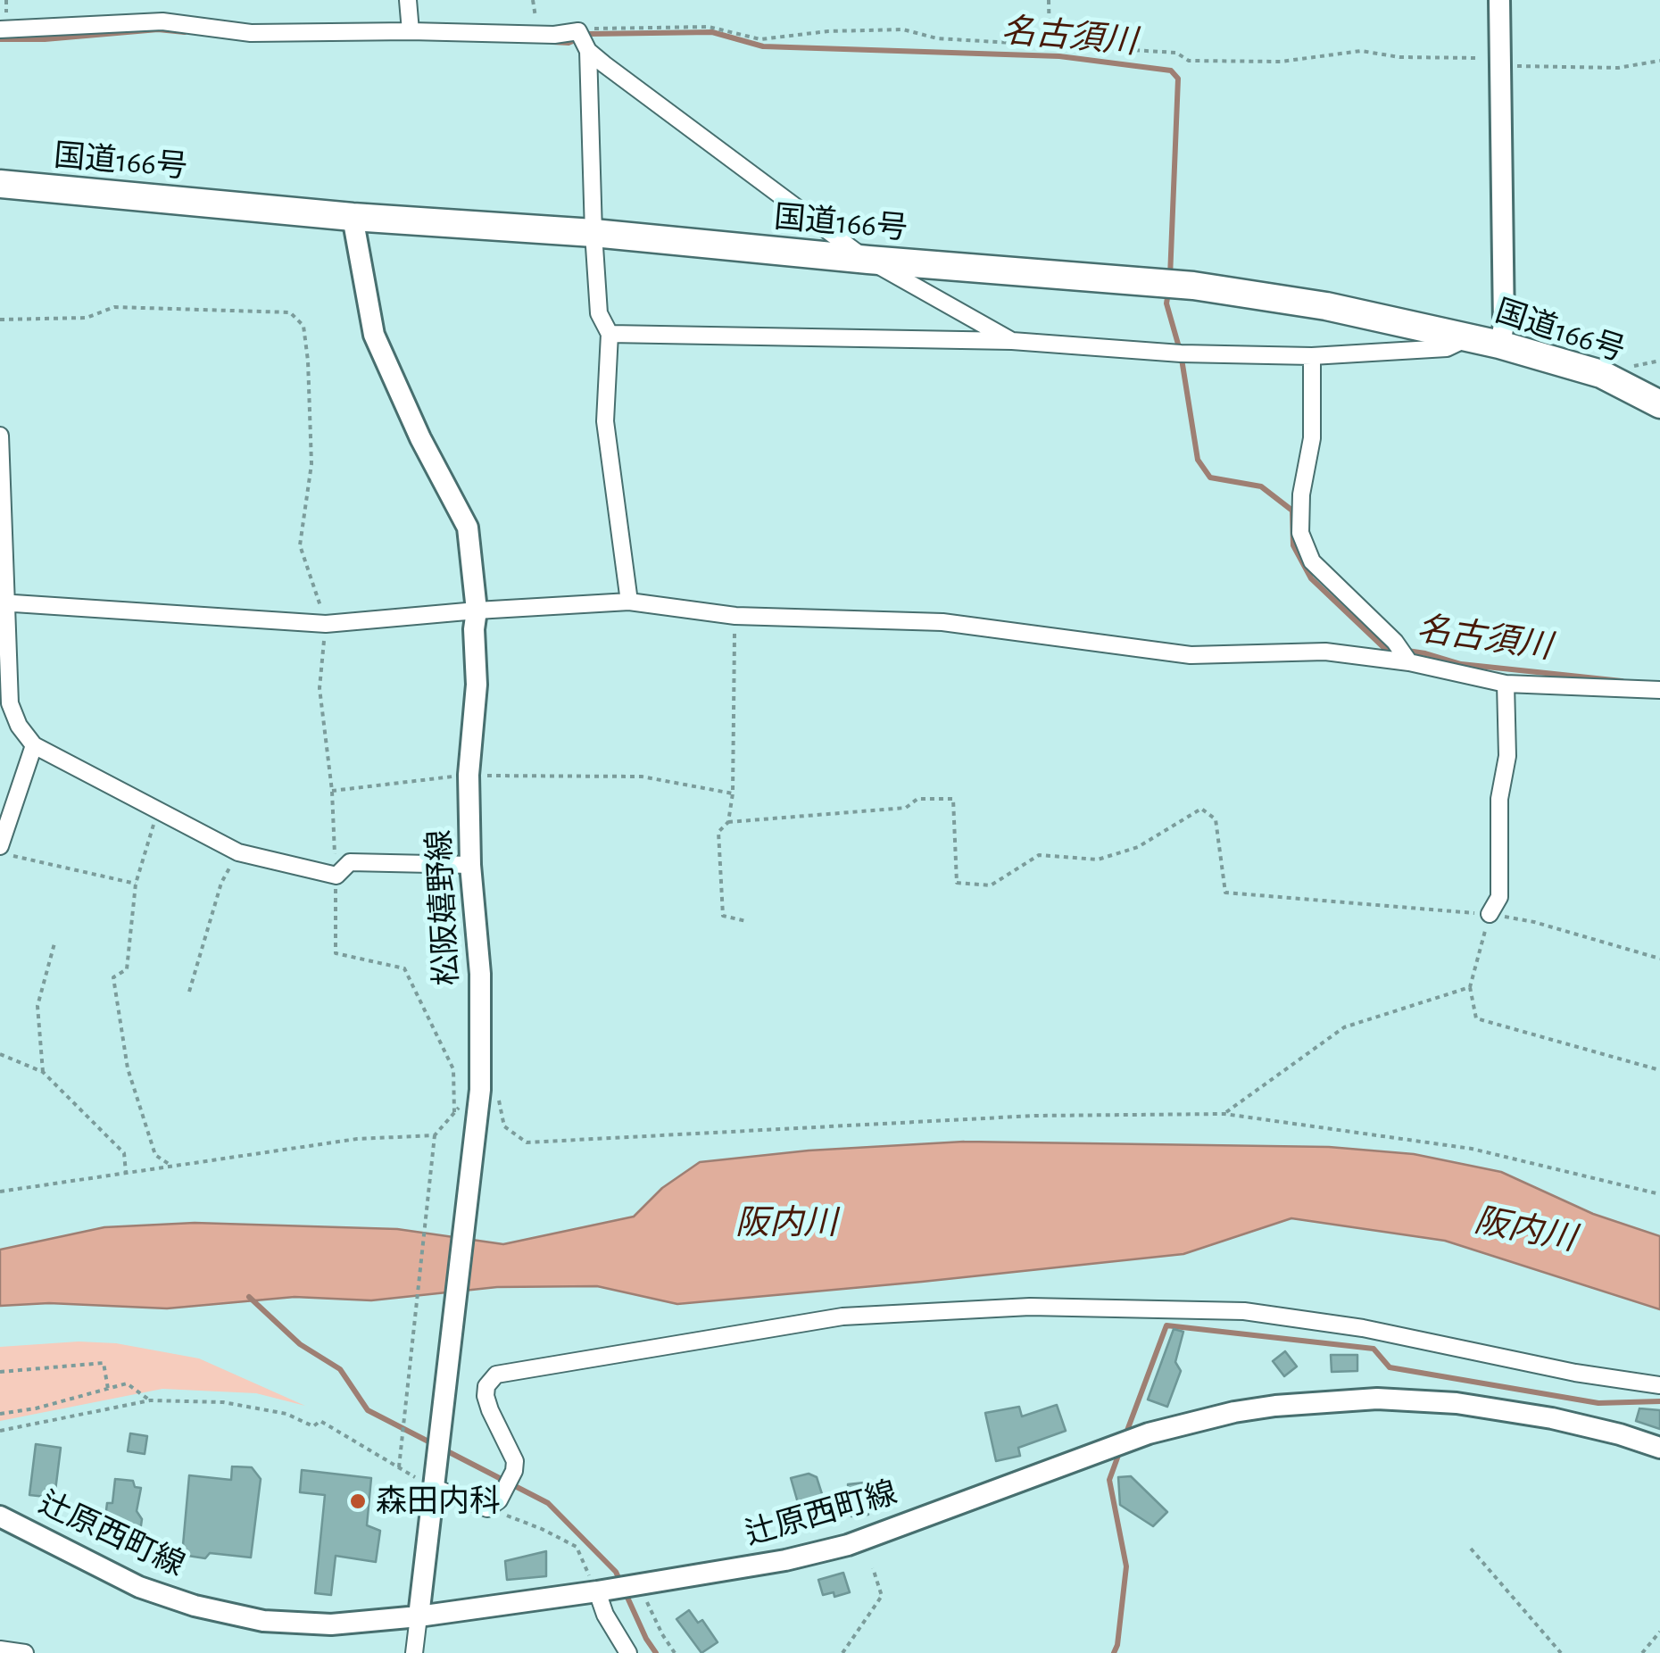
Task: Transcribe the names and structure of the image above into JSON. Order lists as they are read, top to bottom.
{
  "streets": {
    "highway": ["国道166号"],
    "main road": ["松阪嬉野線", "辻原西町線"]
  },
  "crossings": [
    ["国道166号", "松阪嬉野線"],
    ["松阪嬉野線", "辻原西町線"]
  ],
  "water": ["名古須川", "阪内川"],
  "places": ["森田内科"]
}
